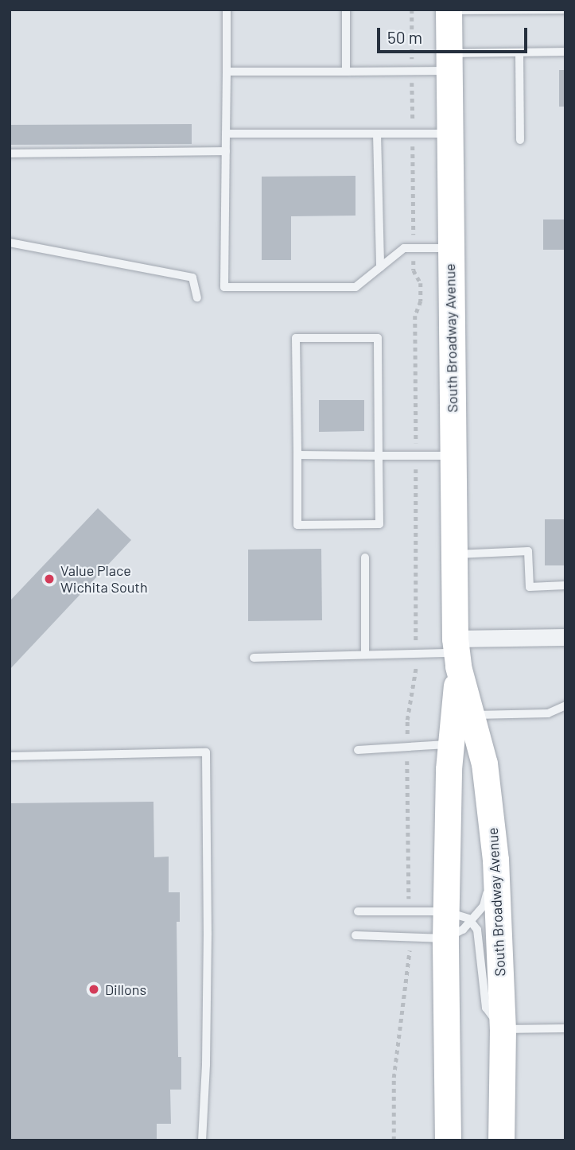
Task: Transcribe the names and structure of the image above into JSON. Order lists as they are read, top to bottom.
{
  "streets": {
    "main road": ["South Broadway Avenue"]
  },
  "places": ["Value Place Wichita South", "Dillons"],
  "scale_bar": "50 m"
}
